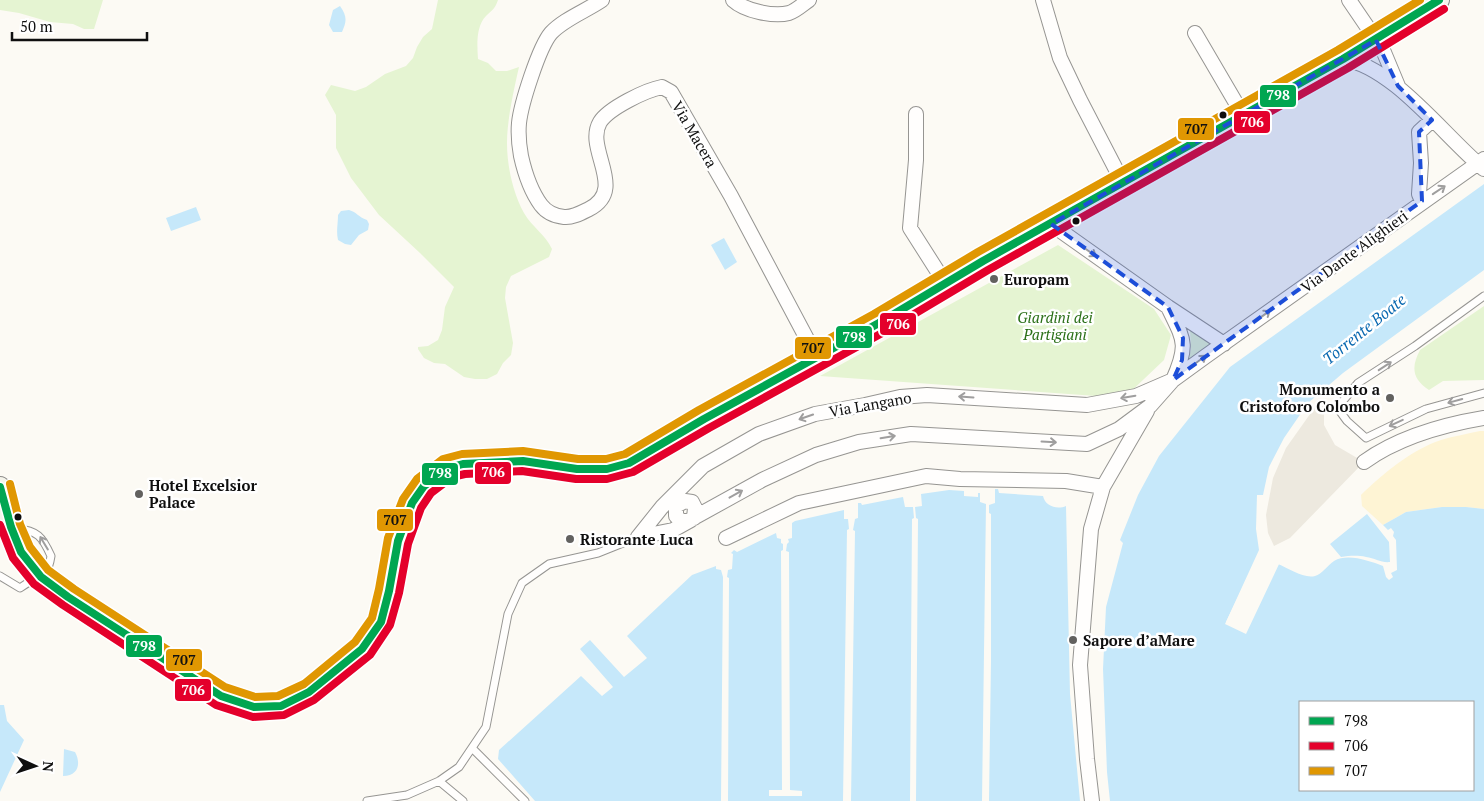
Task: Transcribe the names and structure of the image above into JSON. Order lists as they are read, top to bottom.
{
  "streets": {
    "street": ["Via Macera", "Via Dante Alighieri", "Via Langano"]
  },
  "crossings": [
    ["Via Dante Alighieri", "Via Langano"]
  ],
  "one_way": ["Via Dante Alighieri"],
  "water": ["Torrente Boate"],
  "parks": ["Giardini dei Partigiani"],
  "places": [
    "Europam",
    "Monumento a Cristoforo Colombo",
    "Hotel Excelsior Palace",
    "Ristorante Luca",
    "Sapore d’aMare"
  ],
  "lines": ["transit line 798", "transit line 707", "transit line 706"],
  "legend": ["798", "706", "707"],
  "scale_bar": "50 m",
  "north": "right"
}
